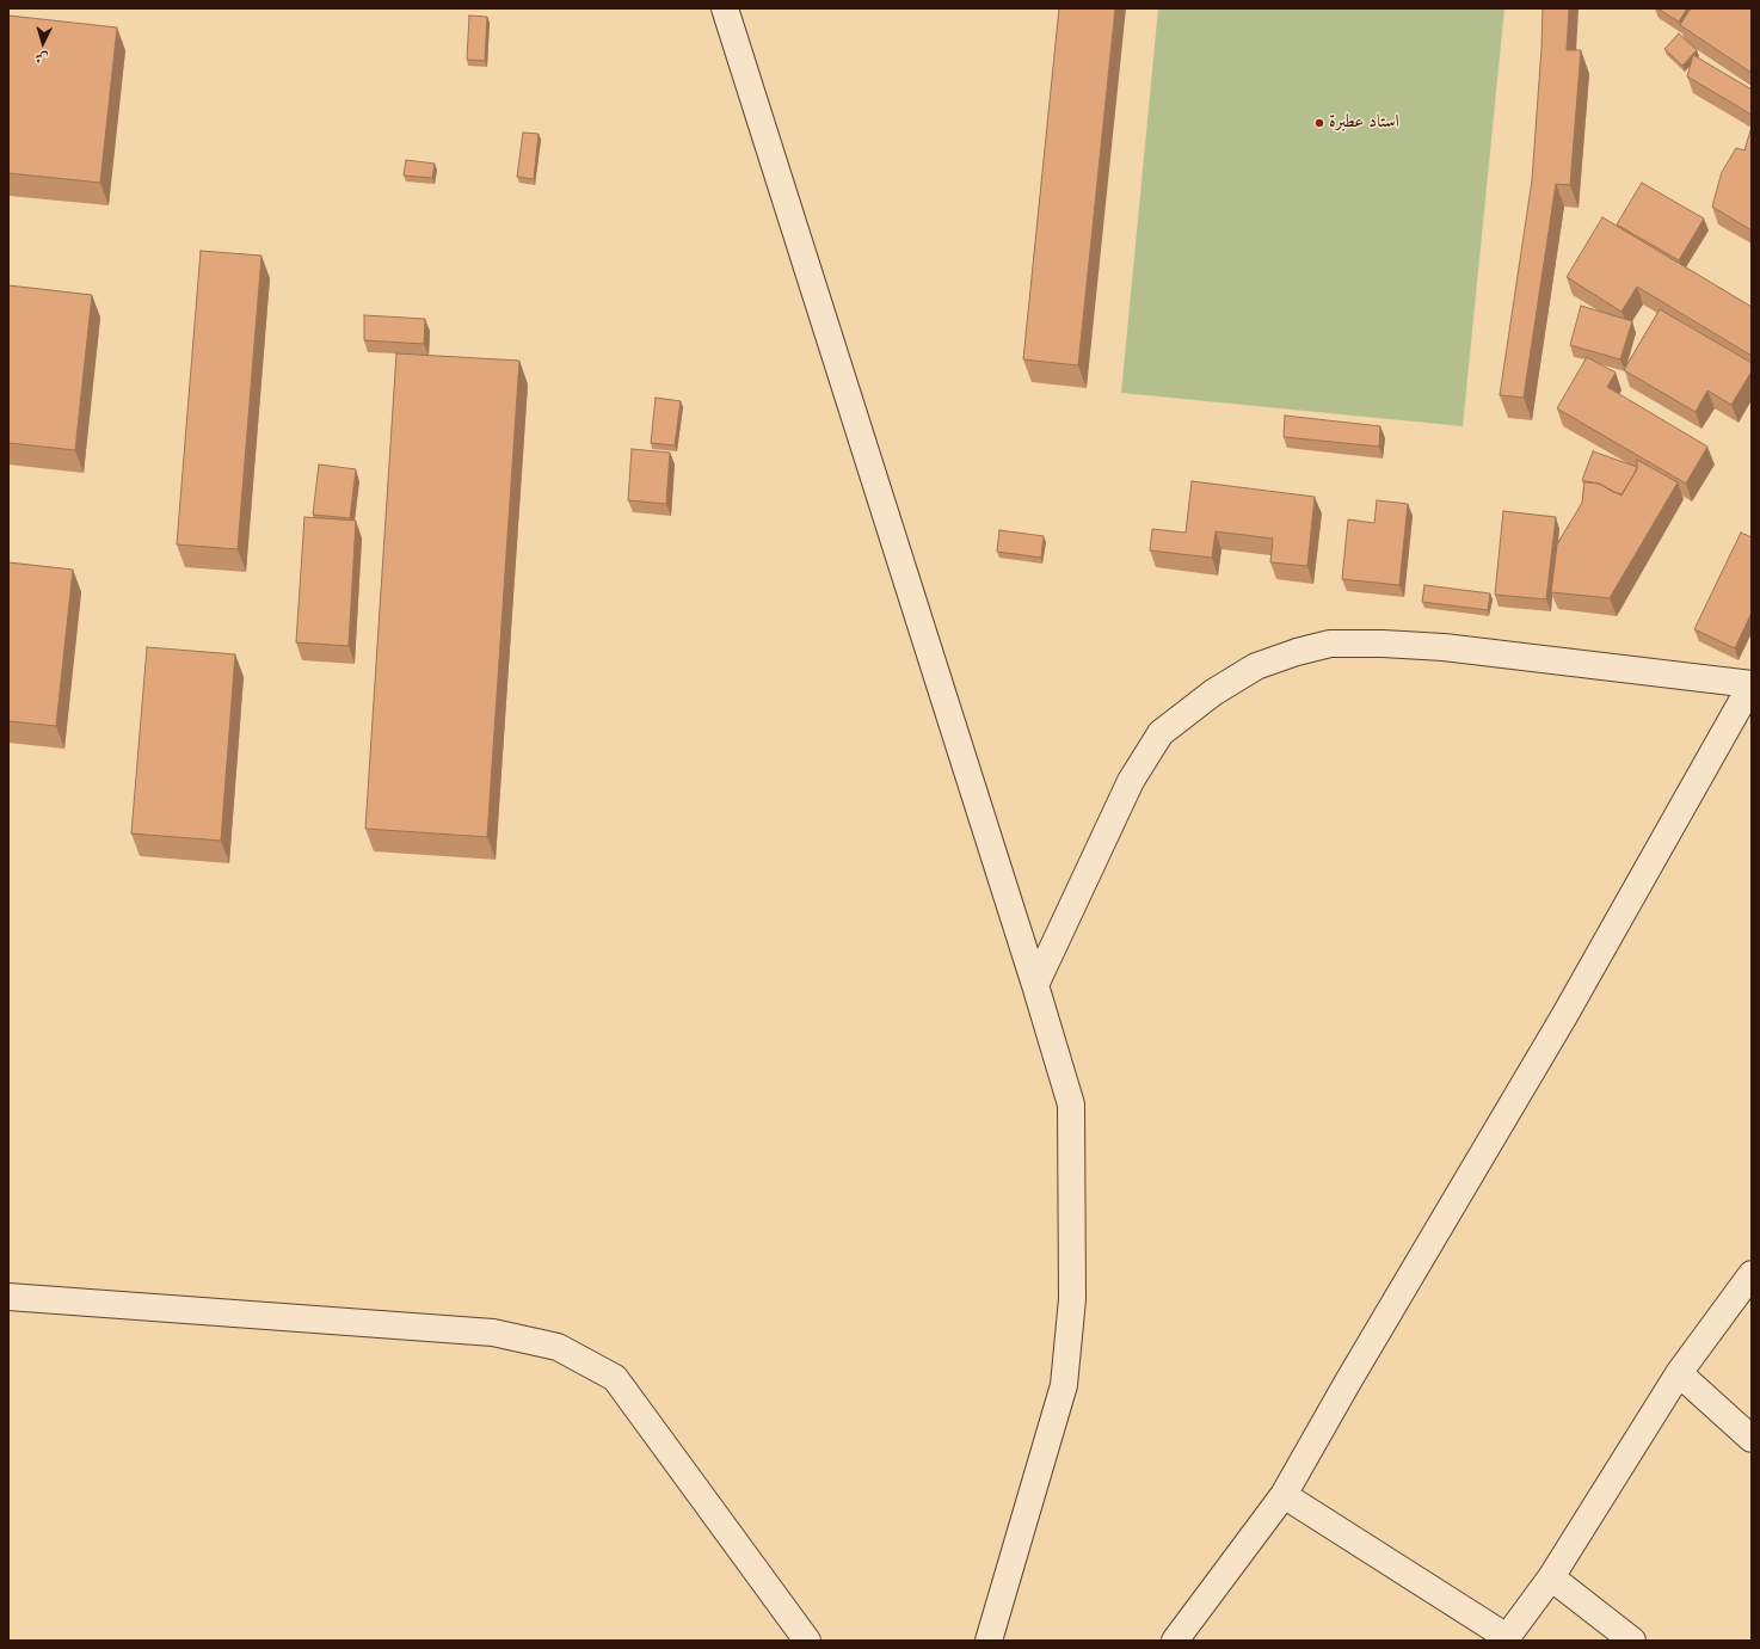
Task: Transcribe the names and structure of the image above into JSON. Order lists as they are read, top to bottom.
{
  "places": ["استاد عطبرة"],
  "north": "bottom"
}
